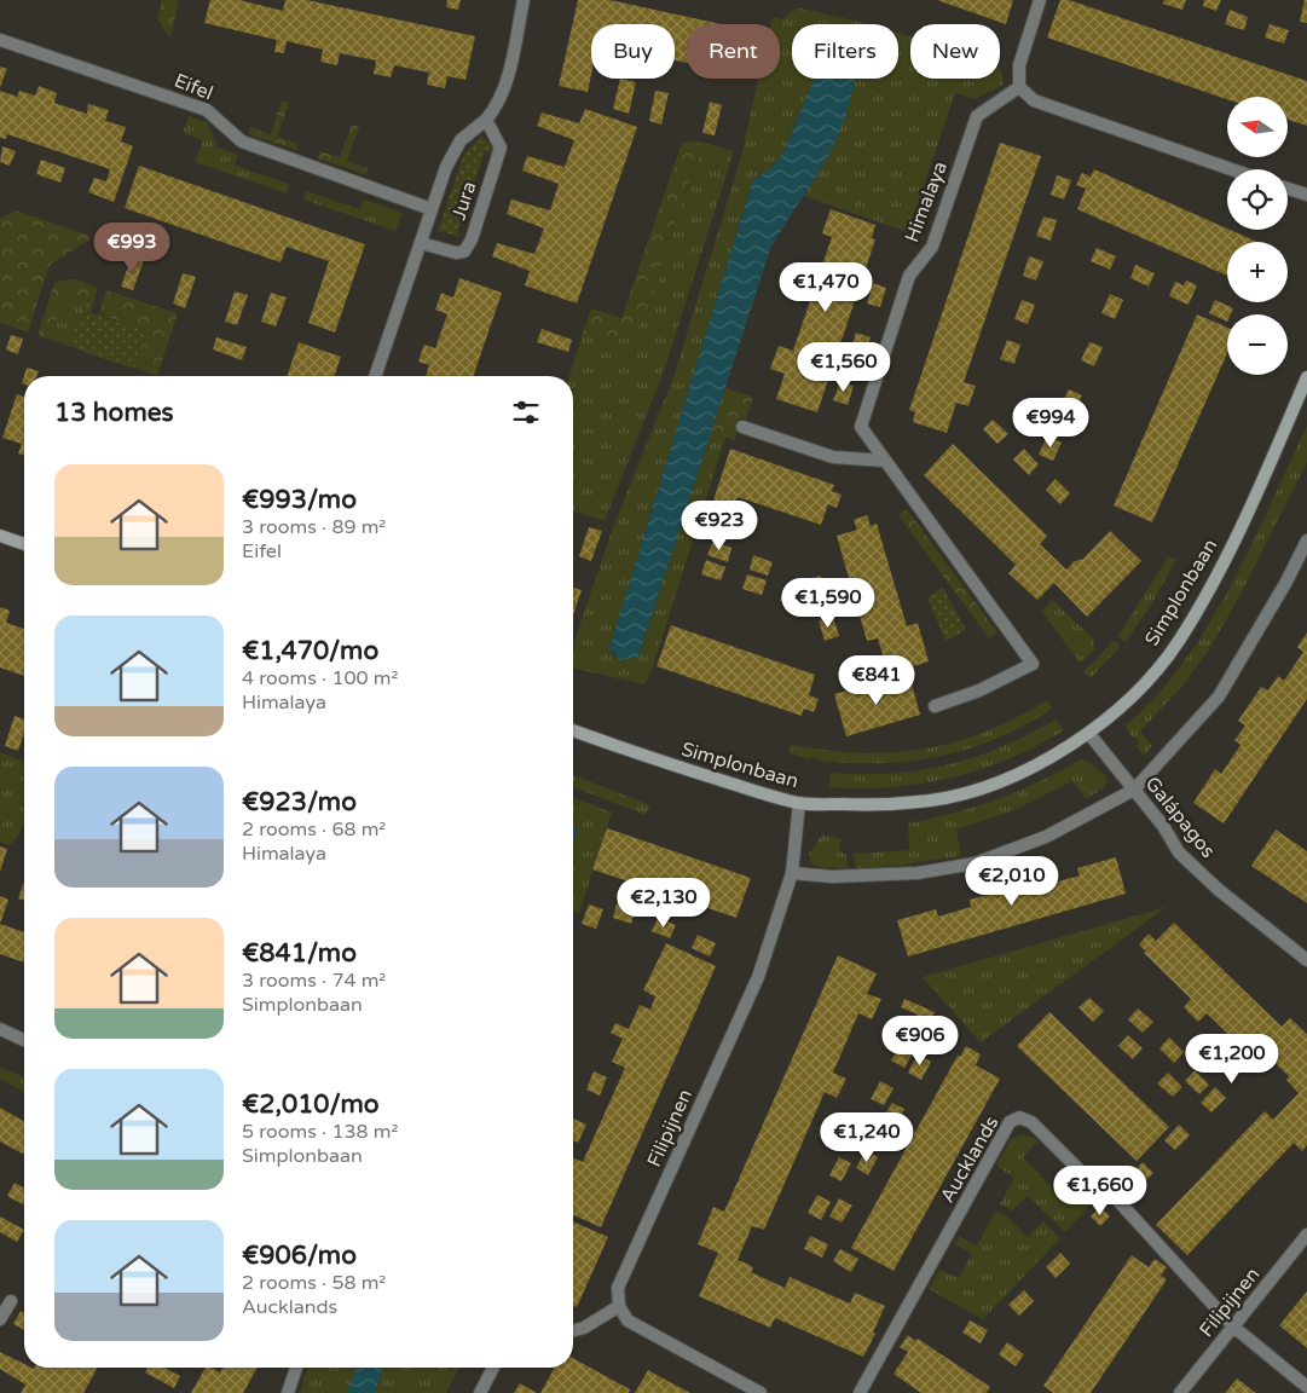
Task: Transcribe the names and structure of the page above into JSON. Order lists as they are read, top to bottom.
{
  "streets": {
    "street": [
      "Eifel",
      "Jura",
      "Himalaya",
      "Simplonbaan",
      "Galápagos",
      "Filipijnen",
      "Aucklands"
    ]
  },
  "crossings": [
    ["Eifel", "Jura"],
    ["Simplonbaan", "Galápagos"],
    ["Simplonbaan", "Filipijnen"],
    ["Filipijnen", "Aucklands"]
  ],
  "north": "left",
  "page": {
    "chip": [
      "Buy",
      "Rent",
      "Filters",
      "New"
    ],
    "map_buttons": ["+", "−"],
    "price": [
      "€993",
      "€1,470",
      "€1,560",
      "€994",
      "€923",
      "€1,590",
      "€841",
      "€2,010",
      "€2,130",
      "€906",
      "€1,200",
      "€1,240",
      "€1,660"
    ],
    "heading": "13 homes",
    "list": [
      {
        "name": "€993/mo",
        "note": "3 rooms · 89 m² · Eifel"
      },
      {
        "name": "€1,470/mo",
        "note": "4 rooms · 100 m² · Himalaya"
      },
      {
        "name": "€923/mo",
        "note": "2 rooms · 68 m² · Himalaya"
      },
      {
        "name": "€841/mo",
        "note": "3 rooms · 74 m² · Simplonbaan"
      },
      {
        "name": "€2,010/mo",
        "note": "5 rooms · 138 m² · Simplonbaan"
      },
      {
        "name": "€906/mo",
        "note": "2 rooms · 58 m² · Aucklands"
      }
    ]
  }
}
